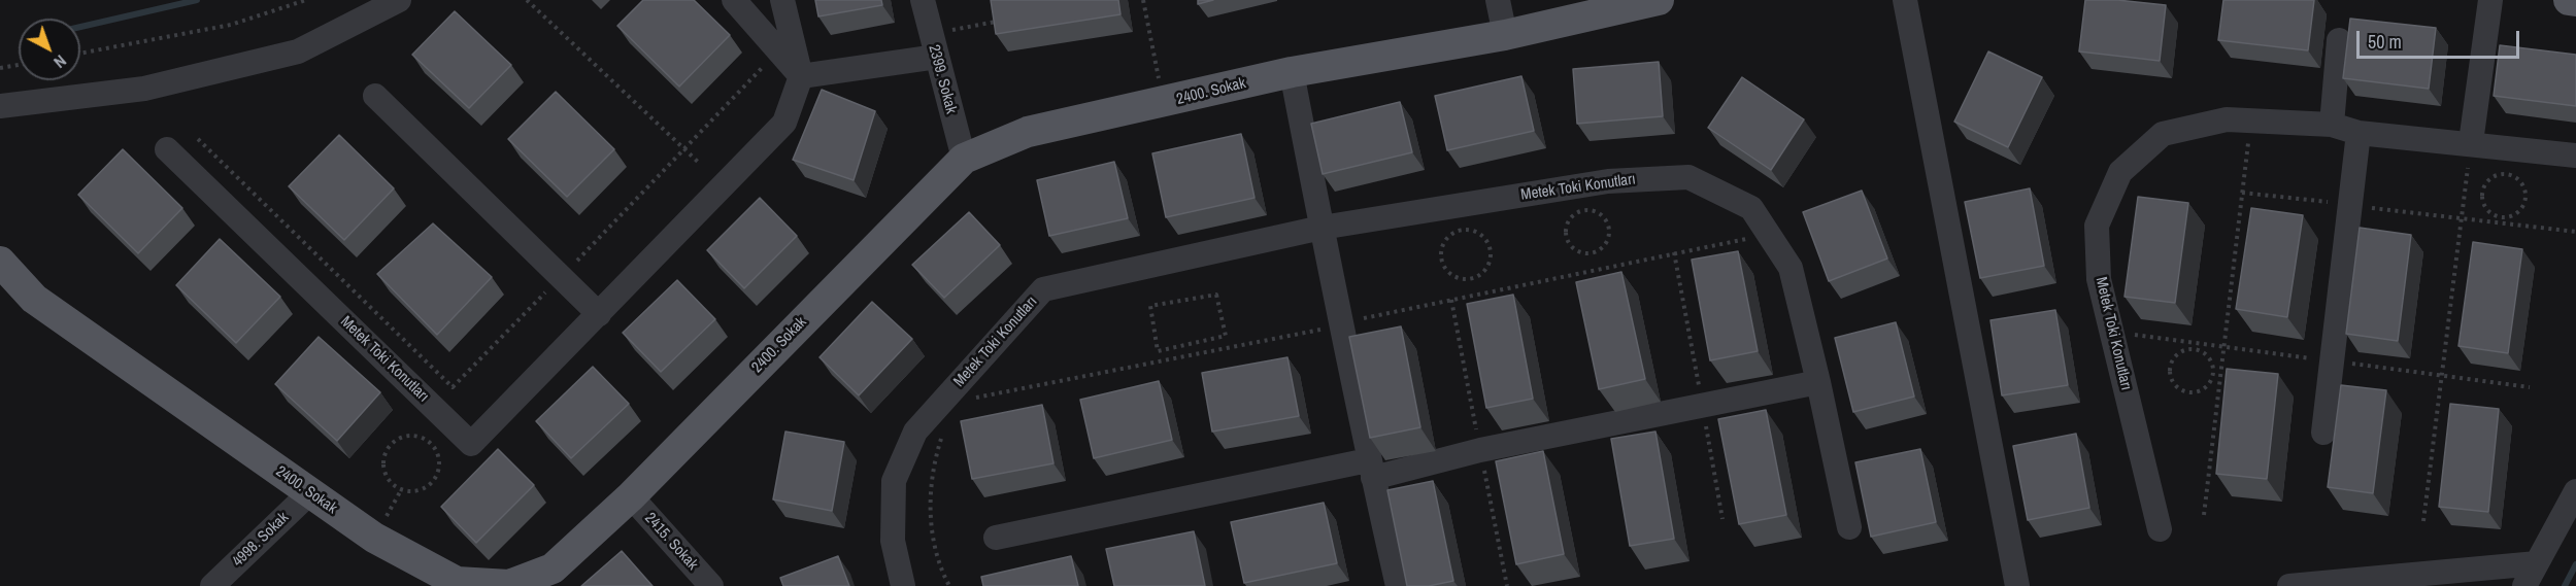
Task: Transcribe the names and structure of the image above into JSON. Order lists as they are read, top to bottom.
{
  "streets": {
    "main road": ["2400. Sokak"],
    "street": [
      "2399. Sokak",
      "Metek Toki Konutları",
      "4998. Sokak",
      "2415. Sokak"
    ]
  },
  "crossings": [
    ["2399. Sokak", "2400. Sokak"],
    ["2400. Sokak", "4998. Sokak"],
    ["2400. Sokak", "2415. Sokak"]
  ],
  "scale_bar": "50 m",
  "north": "bottom right"
}
